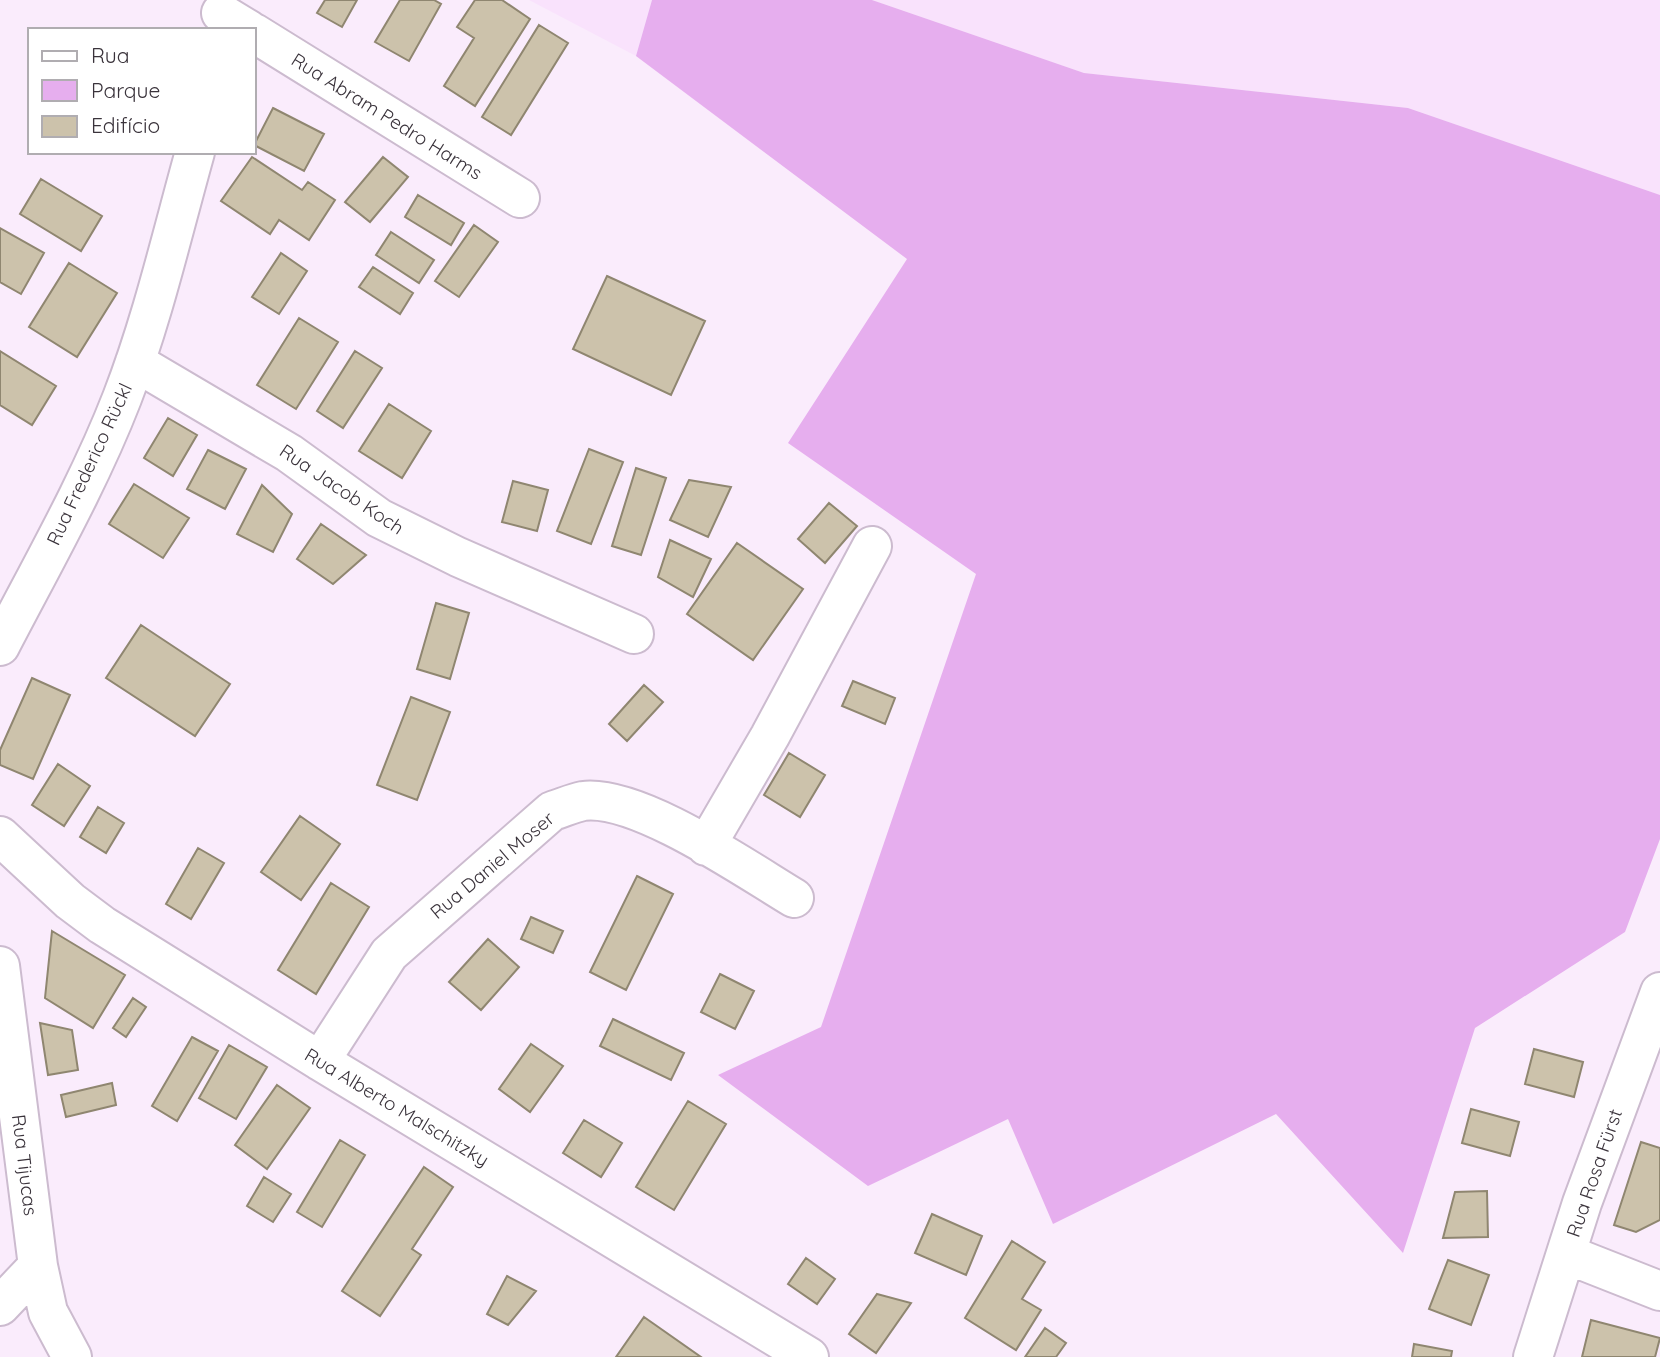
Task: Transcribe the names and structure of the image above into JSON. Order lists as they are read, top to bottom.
{
  "streets": {
    "street": [
      "Rua Abram Pedro Harms",
      "Rua Frederico Rückl",
      "Rua Jacob Koch",
      "Rua Daniel Moser",
      "Rua Alberto Malschitzky",
      "Rua Tijucas",
      "Rua Rosa Fürst"
    ]
  },
  "crossings": [
    ["Rua Frederico Rückl", "Rua Jacob Koch"],
    ["Rua Daniel Moser", "Rua Alberto Malschitzky"]
  ],
  "legend": ["Rua", "Parque", "Edifício"]
}
